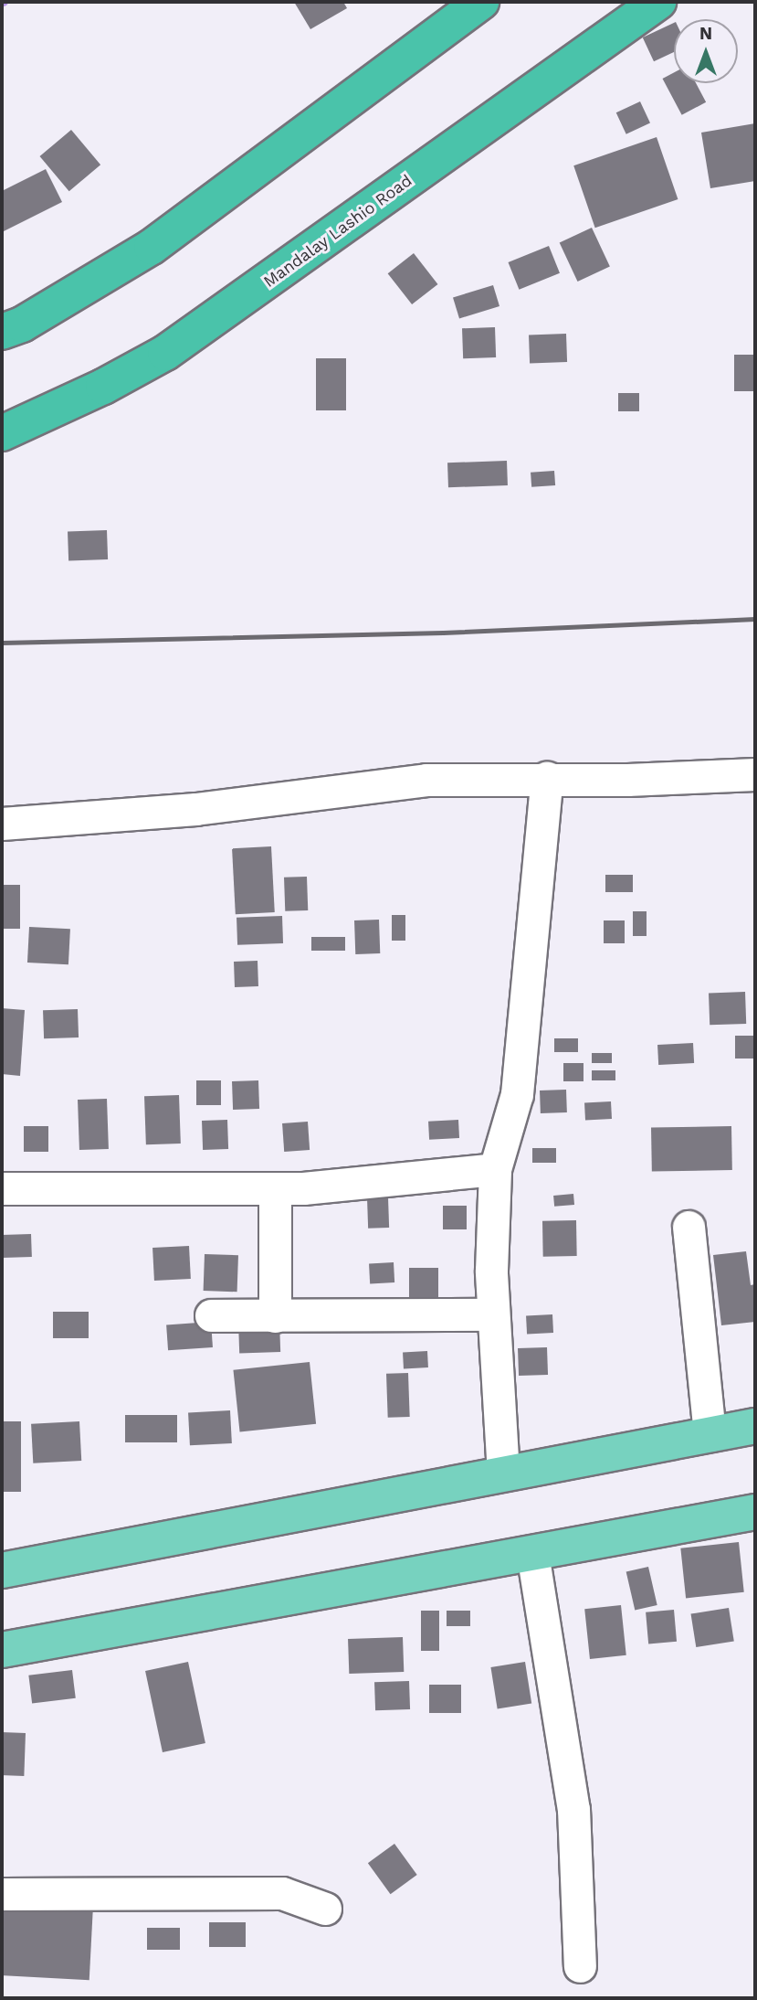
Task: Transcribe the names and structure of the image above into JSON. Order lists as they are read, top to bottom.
{
  "streets": {
    "highway": ["Mandalay Lashio Road"]
  },
  "north": "top"
}
